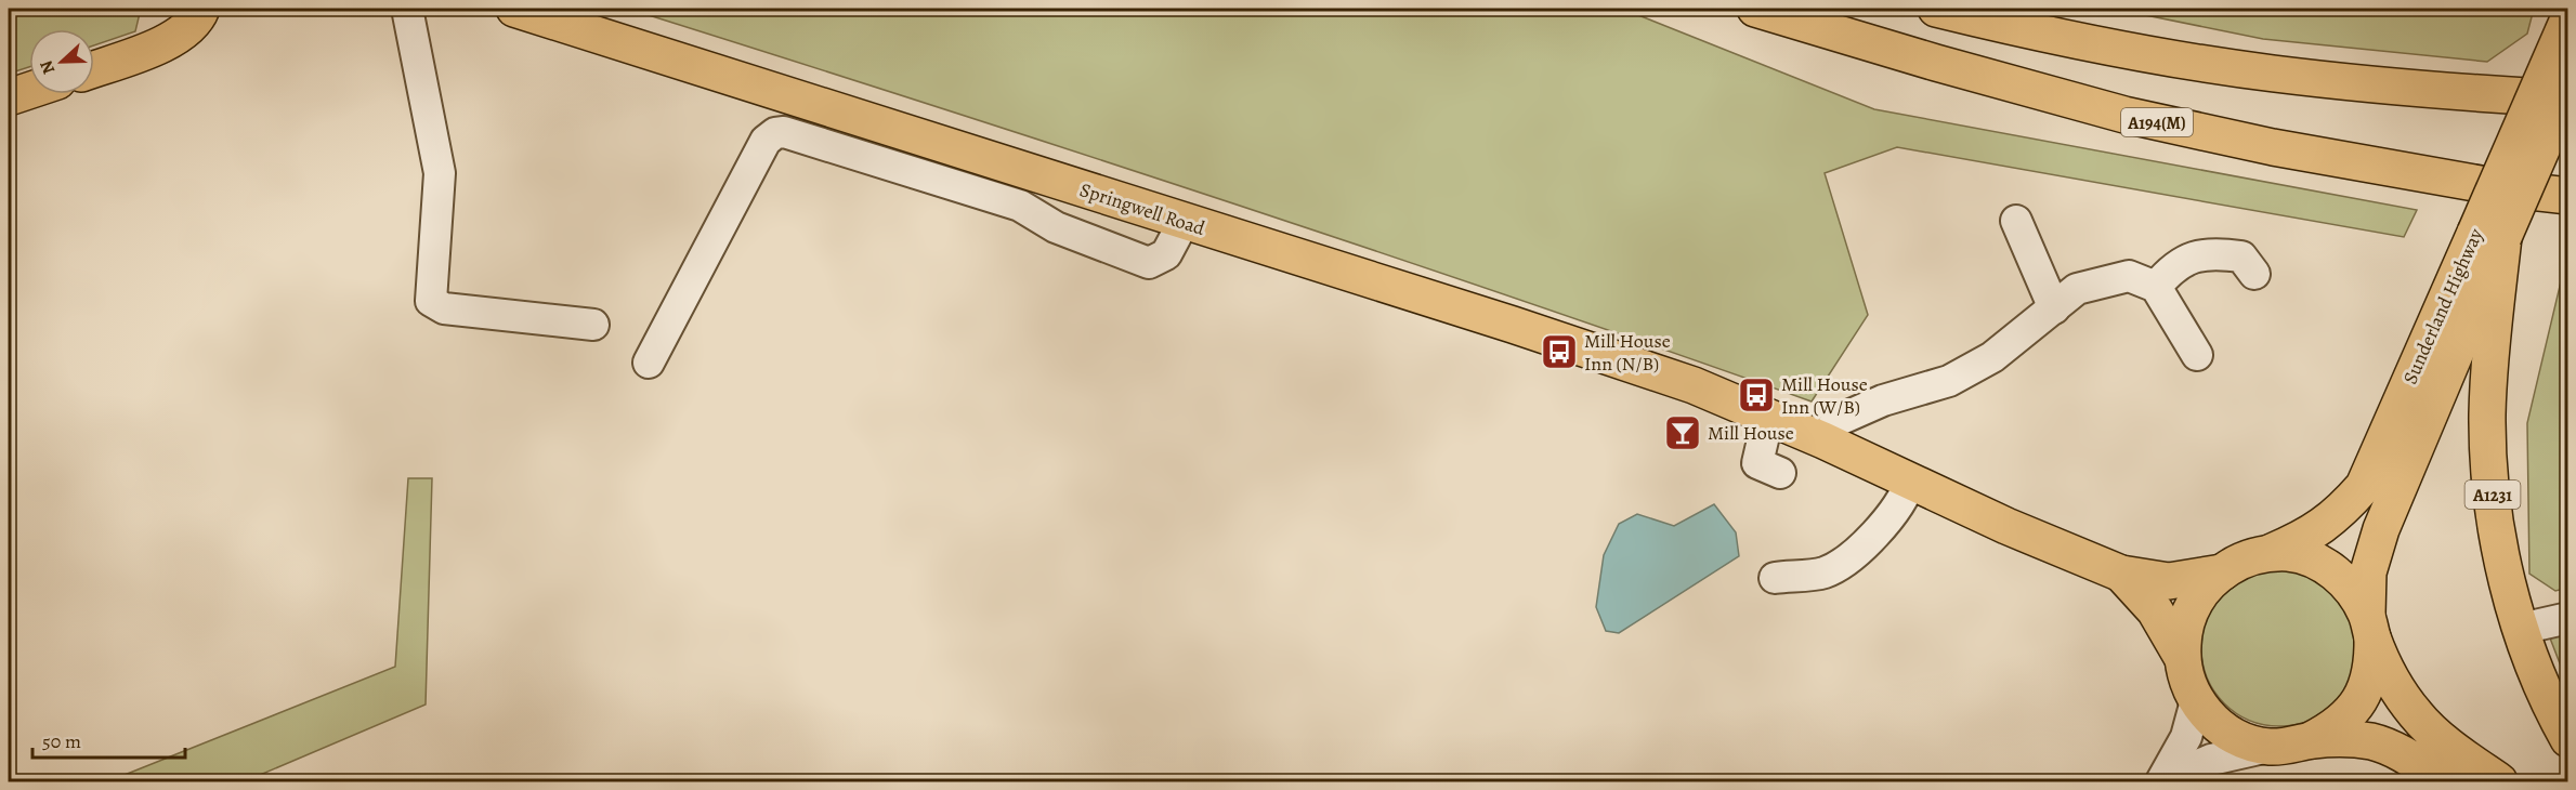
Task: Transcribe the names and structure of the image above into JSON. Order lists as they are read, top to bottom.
{
  "streets": {
    "main road": [
      "A194(M)",
      "Springwell Road",
      "Sunderland Highway",
      "A1231"
    ]
  },
  "crossings": [
    ["Sunderland Highway", "A1231"]
  ],
  "places": {
    "bus stop": ["Mill House Inn (N/B)", "Mill House Inn (W/B)"],
    "bar": ["Mill House"]
  },
  "scale_bar": "50 m",
  "north": "left"
}
